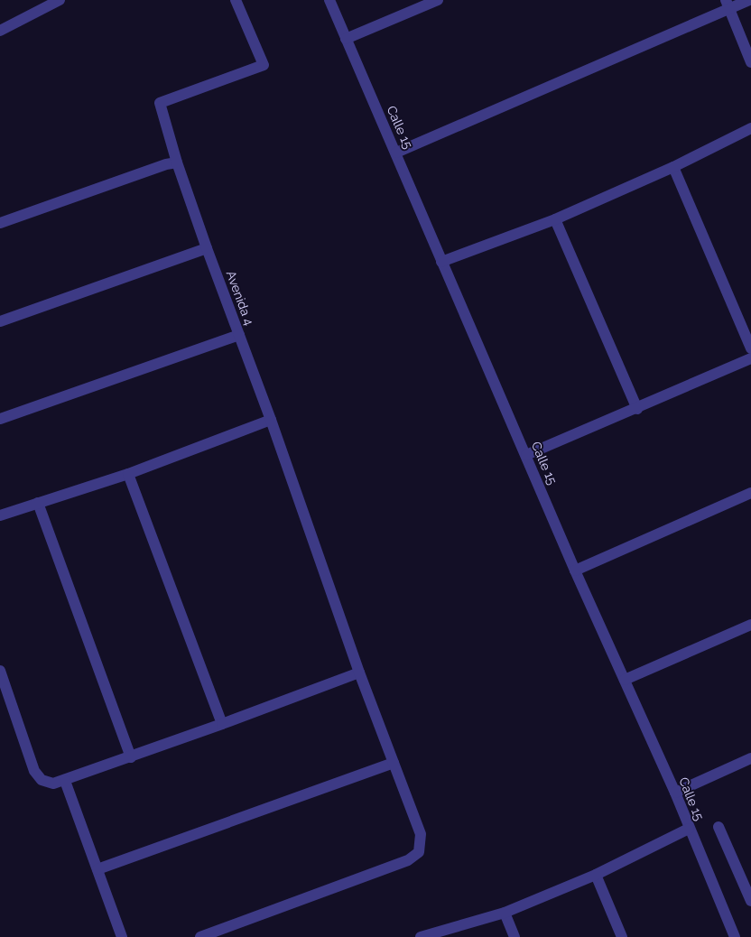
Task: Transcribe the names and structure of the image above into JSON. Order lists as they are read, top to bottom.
{
  "streets": {
    "street": ["Calle 15", "Avenida 4"]
  }
}
